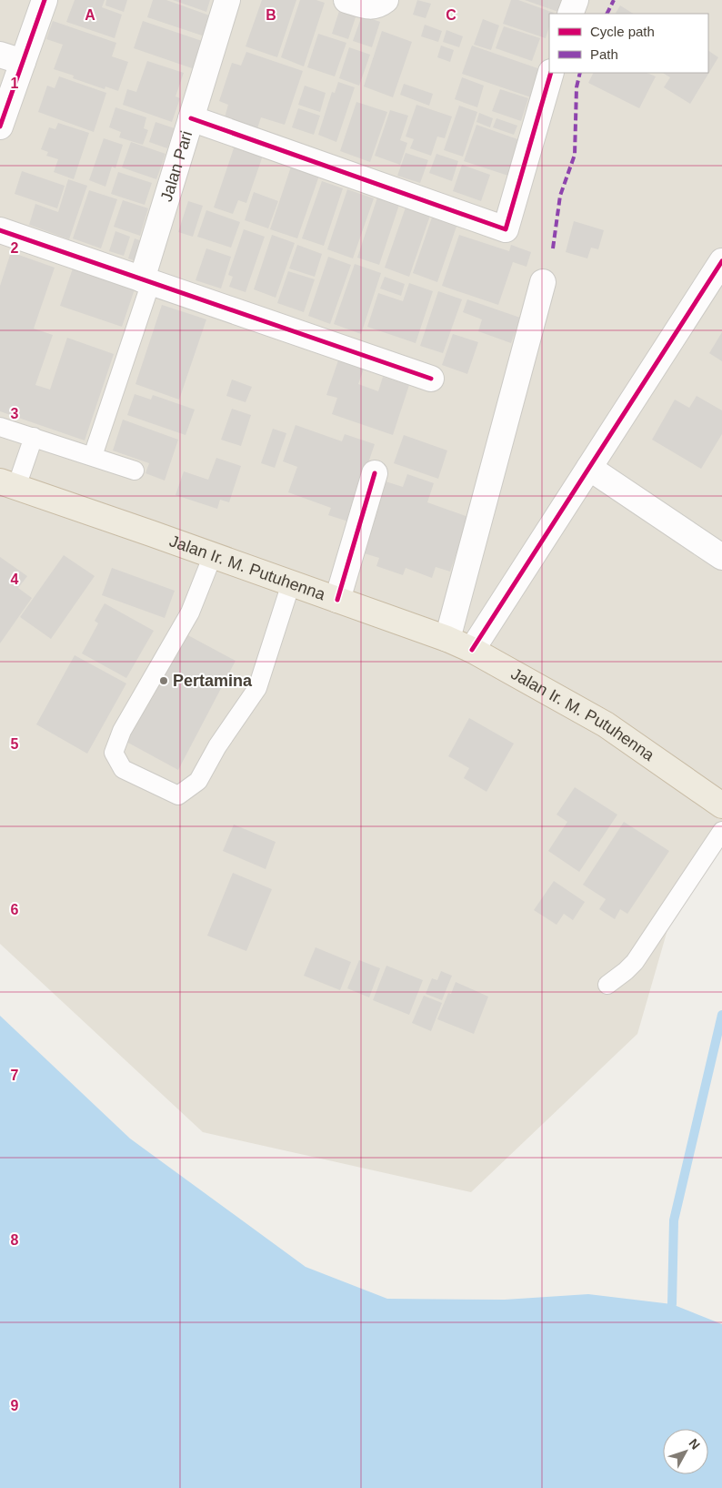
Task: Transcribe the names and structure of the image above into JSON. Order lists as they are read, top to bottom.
{
  "streets": {
    "highway": ["Jalan Ir. M. Putuhenna"],
    "street": ["Jalan Pari"]
  },
  "places": ["Pertamina"],
  "legend": ["Cycle path", "Path"],
  "north": "top right",
  "grid": {
    "columns": ["A", "B", "C"],
    "rows": [
      "1",
      "2",
      "3",
      "4",
      "5",
      "6",
      "7",
      "8",
      "9"
    ]
  }
}
